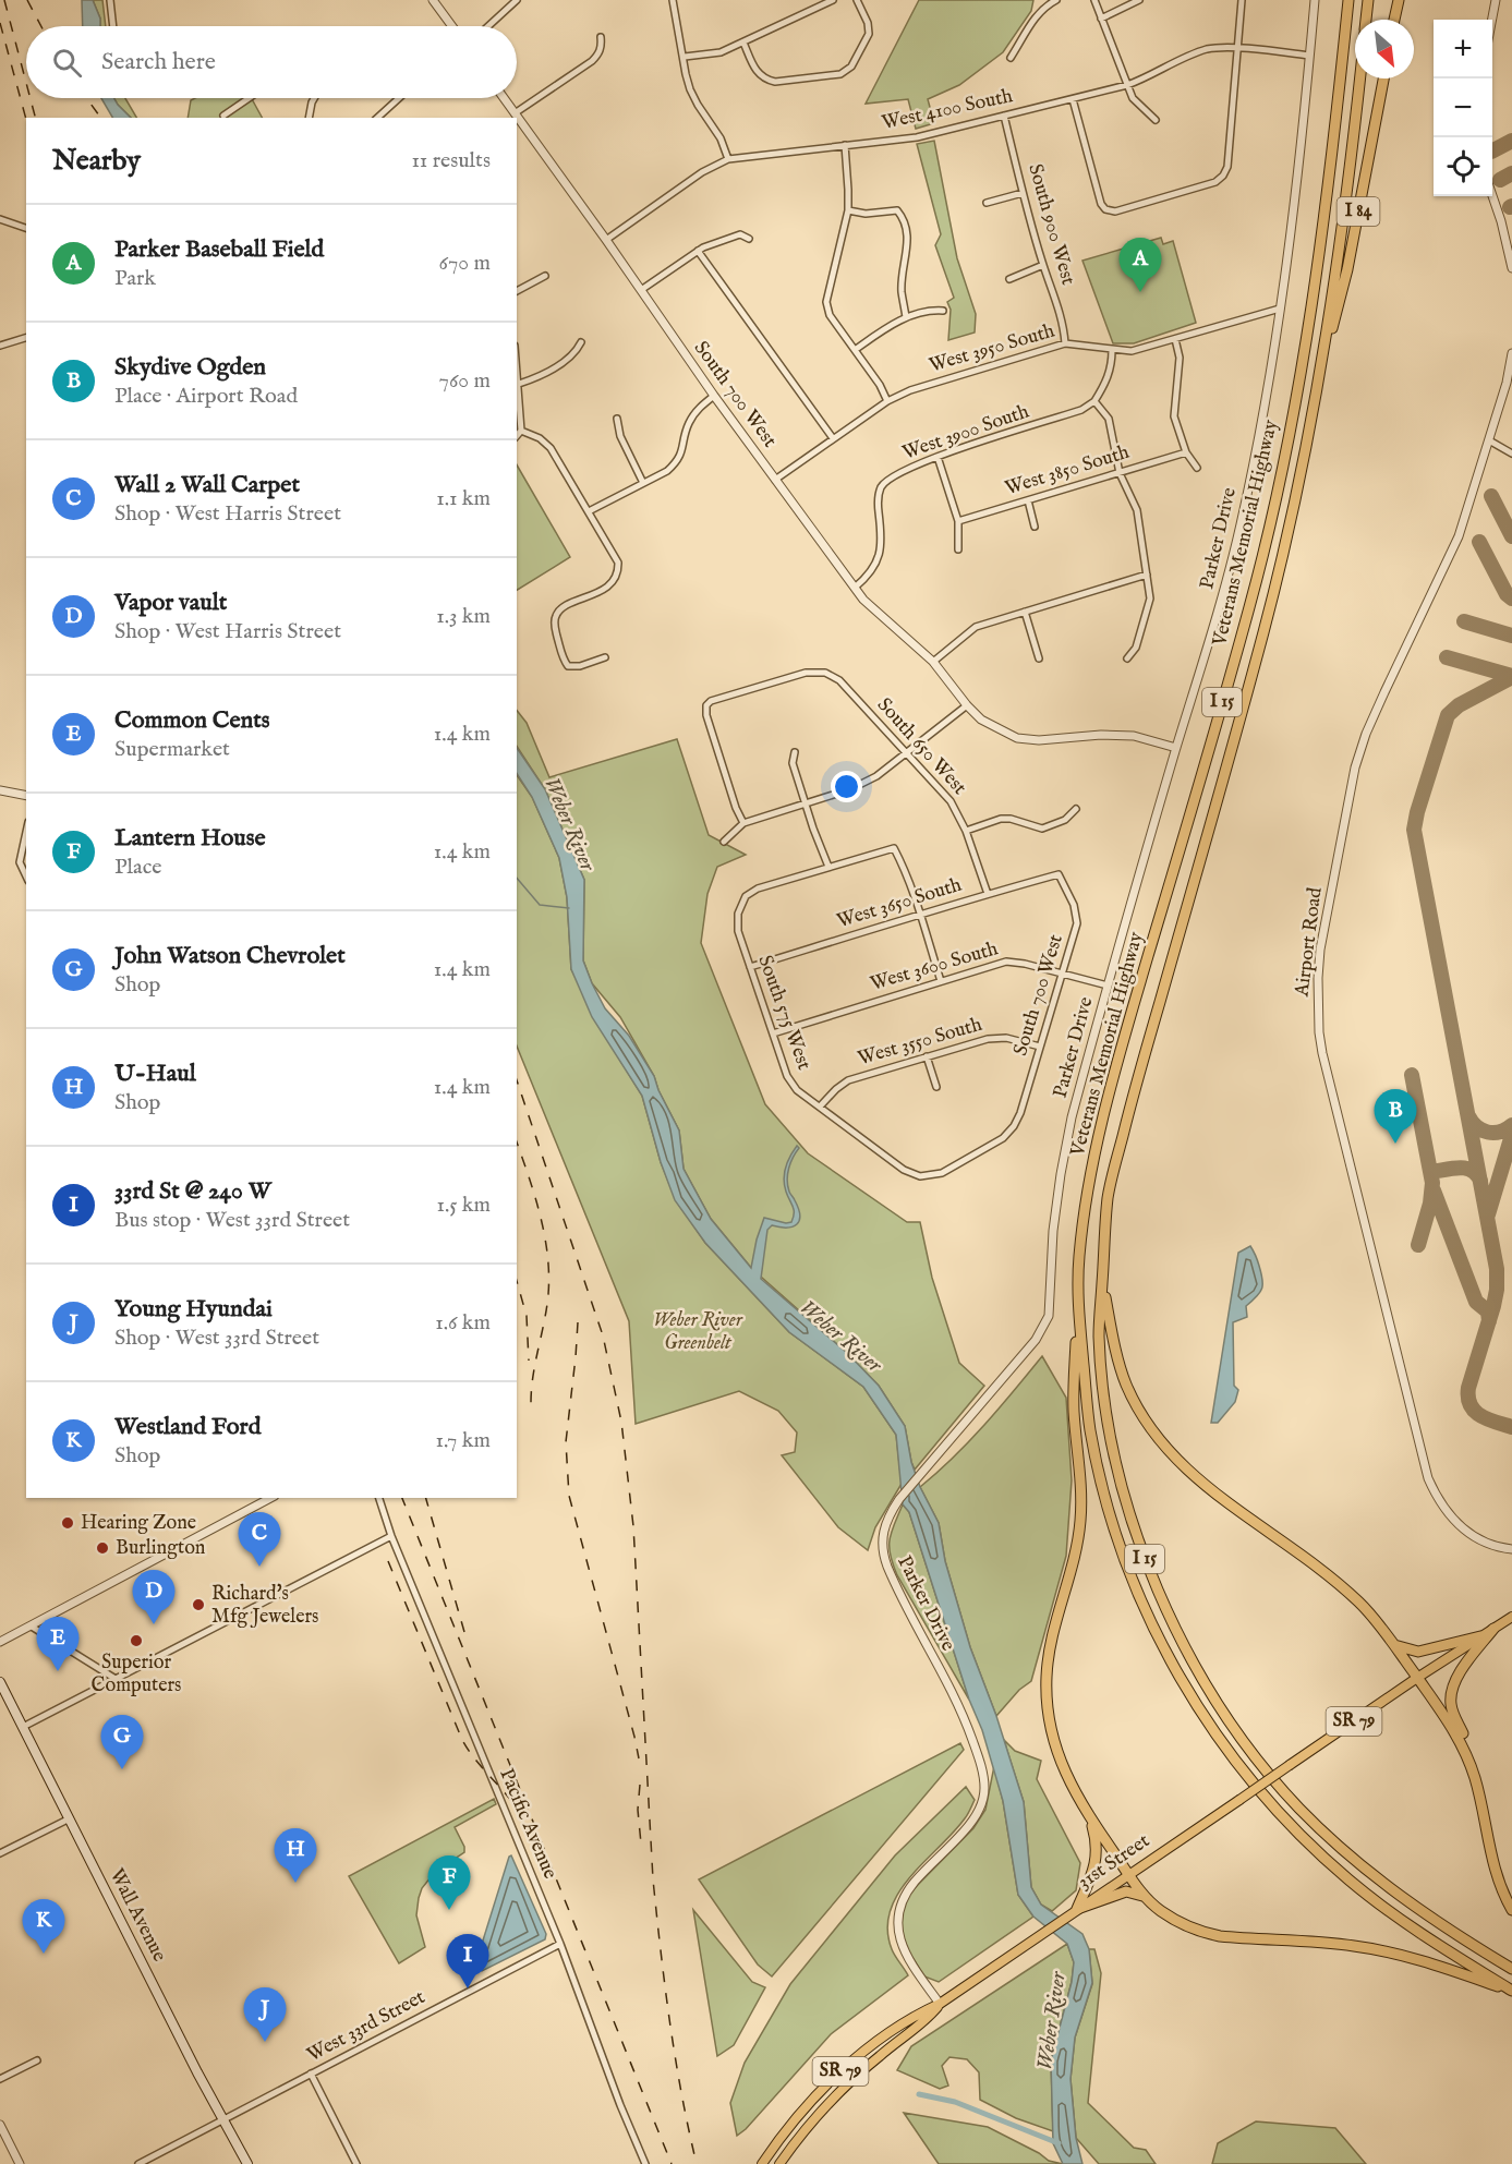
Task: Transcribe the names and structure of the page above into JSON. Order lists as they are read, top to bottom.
{
  "streets": {
    "highway": ["I 84", "Veterans Memorial Highway", "I 15"],
    "main road": ["SR 79", "31st Street", "Wall Avenue"],
    "street": [
      "West 4100 South",
      "South 900 West",
      "West 3950 South",
      "South 700 West",
      "West 3900 South",
      "West 3850 South",
      "Parker Drive",
      "South 650 West",
      "West 3650 South",
      "Airport Road",
      "West 3600 South",
      "South 575 West",
      "West 3550 South",
      "Pacific Avenue",
      "West 33rd Street"
    ]
  },
  "crossings": [
    ["West 4100 South", "South 900 West"],
    ["West 4100 South", "South 700 West"],
    ["West 4100 South", "Parker Drive"],
    ["I 84", "Veterans Memorial Highway"],
    ["South 900 West", "West 3950 South"],
    ["West 3950 South", "South 700 West"],
    ["West 3950 South", "Parker Drive"],
    ["South 700 West", "West 3900 South"],
    ["South 700 West", "Parker Drive"],
    ["South 700 West", "West 3650 South"],
    ["South 700 West", "West 3600 South"],
    ["South 700 West", "South 575 West"],
    ["South 700 West", "West 3550 South"],
    ["Parker Drive", "West 3600 South"],
    ["Parker Drive", "SR 79"],
    ["Parker Drive", "31st Street"],
    ["South 650 West", "West 3650 South"],
    ["West 3650 South", "South 575 West"],
    ["West 3600 South", "South 575 West"],
    ["South 575 West", "West 3550 South"],
    ["SR 79", "31st Street"],
    ["Pacific Avenue", "West 33rd Street"],
    ["Wall Avenue", "West 33rd Street"]
  ],
  "water": ["Weber River"],
  "parks": ["Weber River Greenbelt"],
  "places": [
    "Hearing Zone",
    "Burlington",
    "Richard's Mfg Jewelers",
    "Superior Computers"
  ],
  "north": "bottom right",
  "page": {
    "map_buttons": ["+", "−"],
    "search": "Search here",
    "heading": ["Nearby", "11 results"],
    "list": [
      {
        "mark": "A",
        "name": "Parker Baseball Field",
        "note": "Park",
        "value": "670 m"
      },
      {
        "mark": "B",
        "name": "Skydive Ogden",
        "note": "Place · Airport Road",
        "value": "760 m"
      },
      {
        "mark": "C",
        "name": "Wall 2 Wall Carpet",
        "note": "Shop · West Harris Street",
        "value": "1.1 km"
      },
      {
        "mark": "D",
        "name": "Vapor vault",
        "note": "Shop · West Harris Street",
        "value": "1.3 km"
      },
      {
        "mark": "E",
        "name": "Common Cents",
        "note": "Supermarket",
        "value": "1.4 km"
      },
      {
        "mark": "F",
        "name": "Lantern House",
        "note": "Place",
        "value": "1.4 km"
      },
      {
        "mark": "G",
        "name": "John Watson Chevrolet",
        "note": "Shop",
        "value": "1.4 km"
      },
      {
        "mark": "H",
        "name": "U-Haul",
        "note": "Shop",
        "value": "1.4 km"
      },
      {
        "mark": "I",
        "name": "33rd St @ 240 W",
        "note": "Bus stop · West 33rd Street",
        "value": "1.5 km"
      },
      {
        "mark": "J",
        "name": "Young Hyundai",
        "note": "Shop · West 33rd Street",
        "value": "1.6 km"
      },
      {
        "mark": "K",
        "name": "Westland Ford",
        "note": "Shop",
        "value": "1.7 km"
      }
    ],
    "pins": [
      "A",
      "B",
      "C",
      "D",
      "E",
      "G",
      "H",
      "F",
      "K",
      "I",
      "J"
    ]
  }
}
